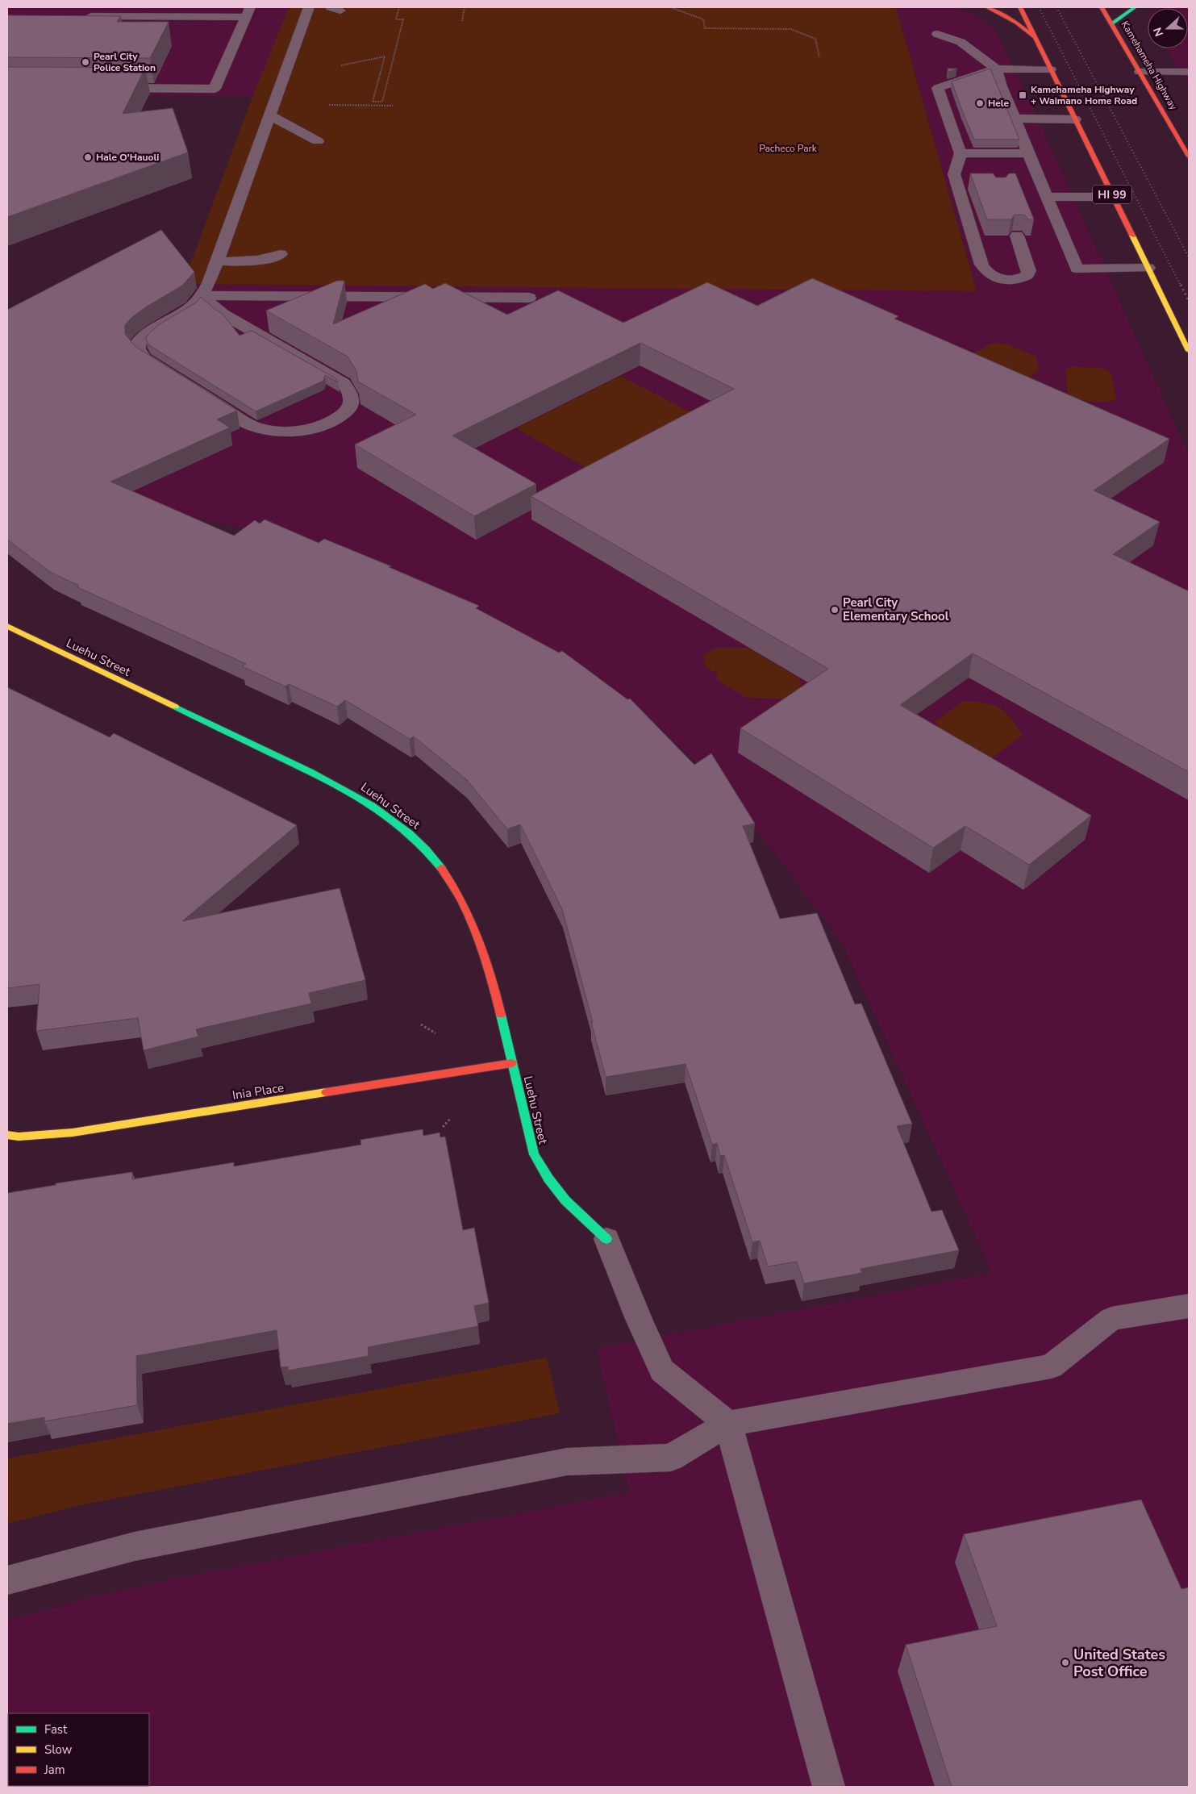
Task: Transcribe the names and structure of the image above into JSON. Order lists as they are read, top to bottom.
{
  "streets": {
    "main road": [
      "Kamehameha Highway",
      "HI 99",
      "Luehu Street",
      "Inia Place"
    ]
  },
  "crossings": [
    ["Luehu Street", "Inia Place"]
  ],
  "parks": ["Pacheco Park"],
  "places": {
    "other": [
      "Pearl City Police Station",
      "Hele",
      "Hale O'Hauoli",
      "Pearl City Elementary School",
      "United States Post Office"
    ],
    "transit": ["Kamehameha Highway + Waimano Home Road"]
  },
  "legend": ["Fast", "Slow", "Jam"],
  "north": "left"
}
